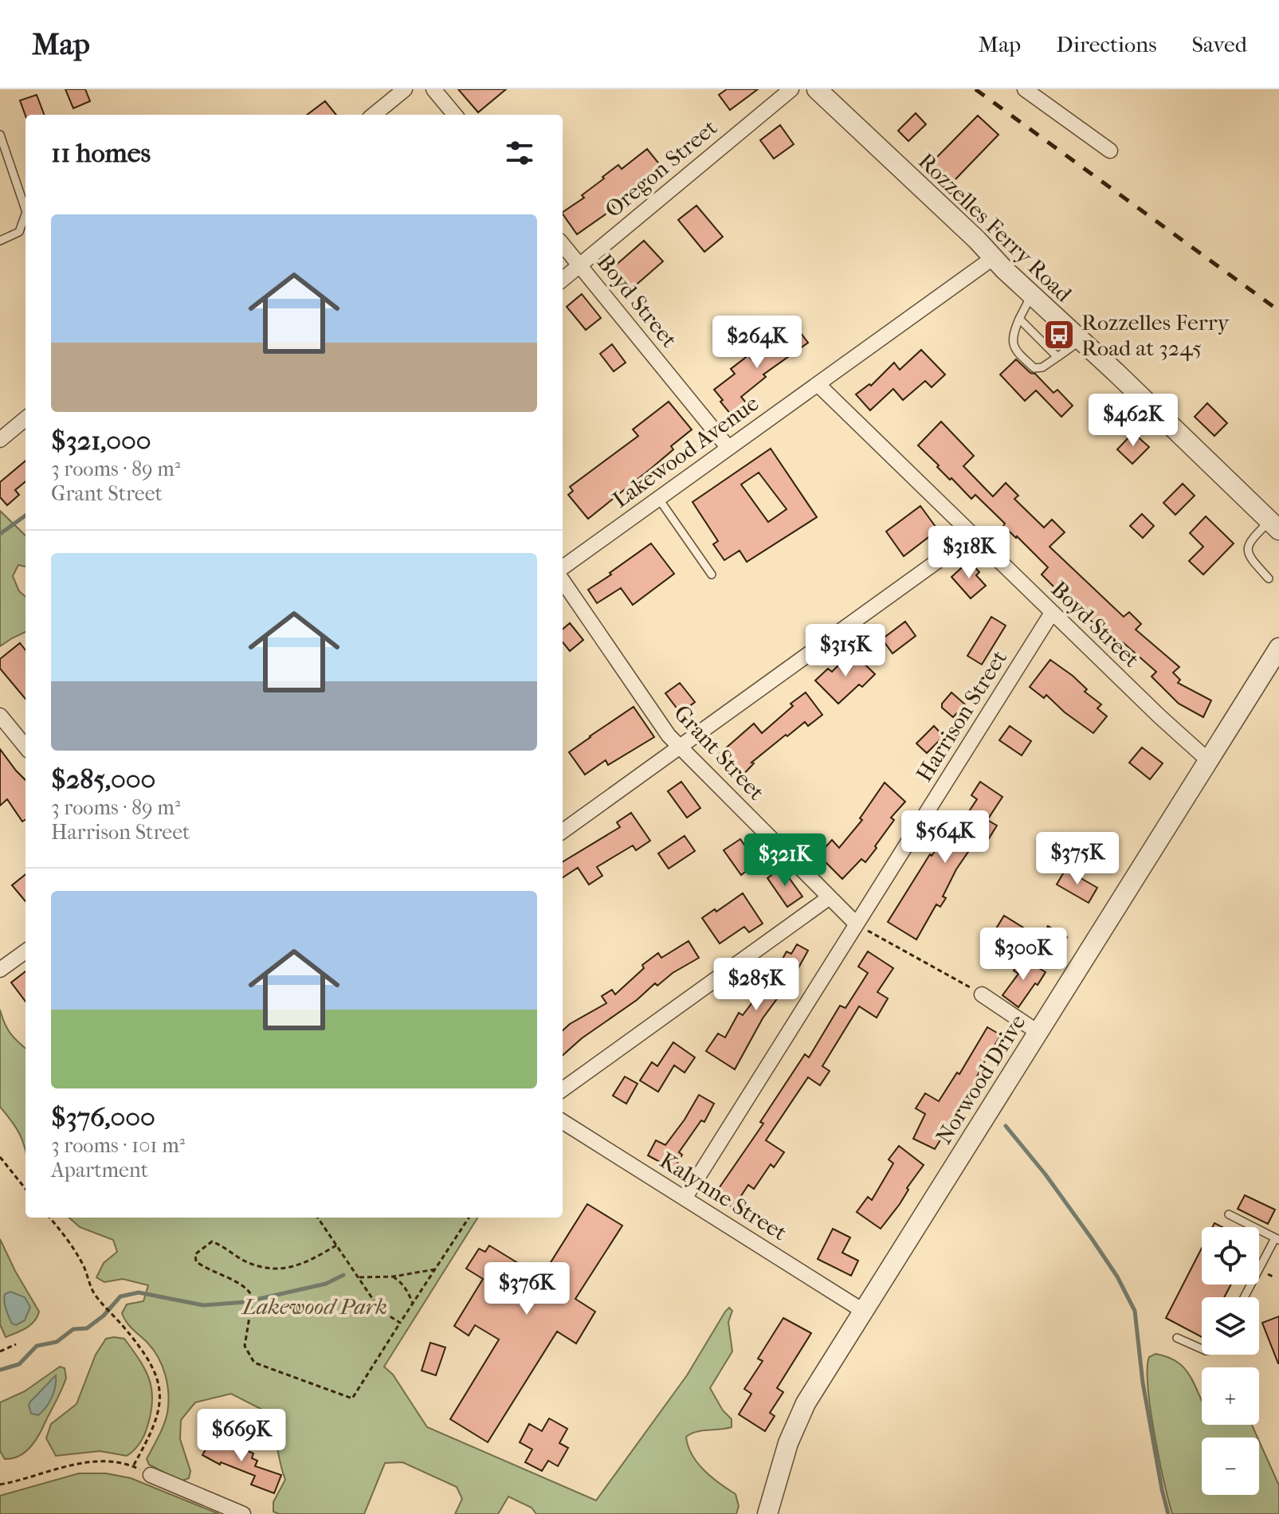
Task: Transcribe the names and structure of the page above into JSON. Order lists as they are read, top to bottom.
{
  "streets": {
    "street": [
      "Oregon Street",
      "Rozzelles Ferry Road",
      "Boyd Street",
      "Lakewood Avenue",
      "Harrison Street",
      "Grant Street",
      "Norwood Drive",
      "Kalynne Street"
    ]
  },
  "crossings": [
    ["Oregon Street", "Boyd Street"],
    ["Rozzelles Ferry Road", "Lakewood Avenue"],
    ["Boyd Street", "Lakewood Avenue"],
    ["Boyd Street", "Harrison Street"],
    ["Boyd Street", "Norwood Drive"],
    ["Harrison Street", "Grant Street"],
    ["Harrison Street", "Kalynne Street"],
    ["Norwood Drive", "Kalynne Street"]
  ],
  "parks": ["Lakewood Park"],
  "places": {
    "bus stop": ["Rozzelles Ferry Road at 3245"]
  },
  "page": {
    "header": "Map",
    "nav": ["Map", "Directions", "Saved"],
    "heading": "11 homes",
    "list": [
      {
        "name": "$321,000",
        "note": "3 rooms · 89 m² · Grant Street"
      },
      {
        "name": "$285,000",
        "note": "3 rooms · 89 m² · Harrison Street"
      },
      {
        "name": "$376,000",
        "note": "3 rooms · 101 m² · Apartment"
      }
    ],
    "price": [
      "$264K",
      "$462K",
      "$318K",
      "$315K",
      "$564K",
      "$375K",
      "$321K",
      "$300K",
      "$285K",
      "$376K",
      "$669K"
    ],
    "map_buttons": ["+", "−"]
  }
}
